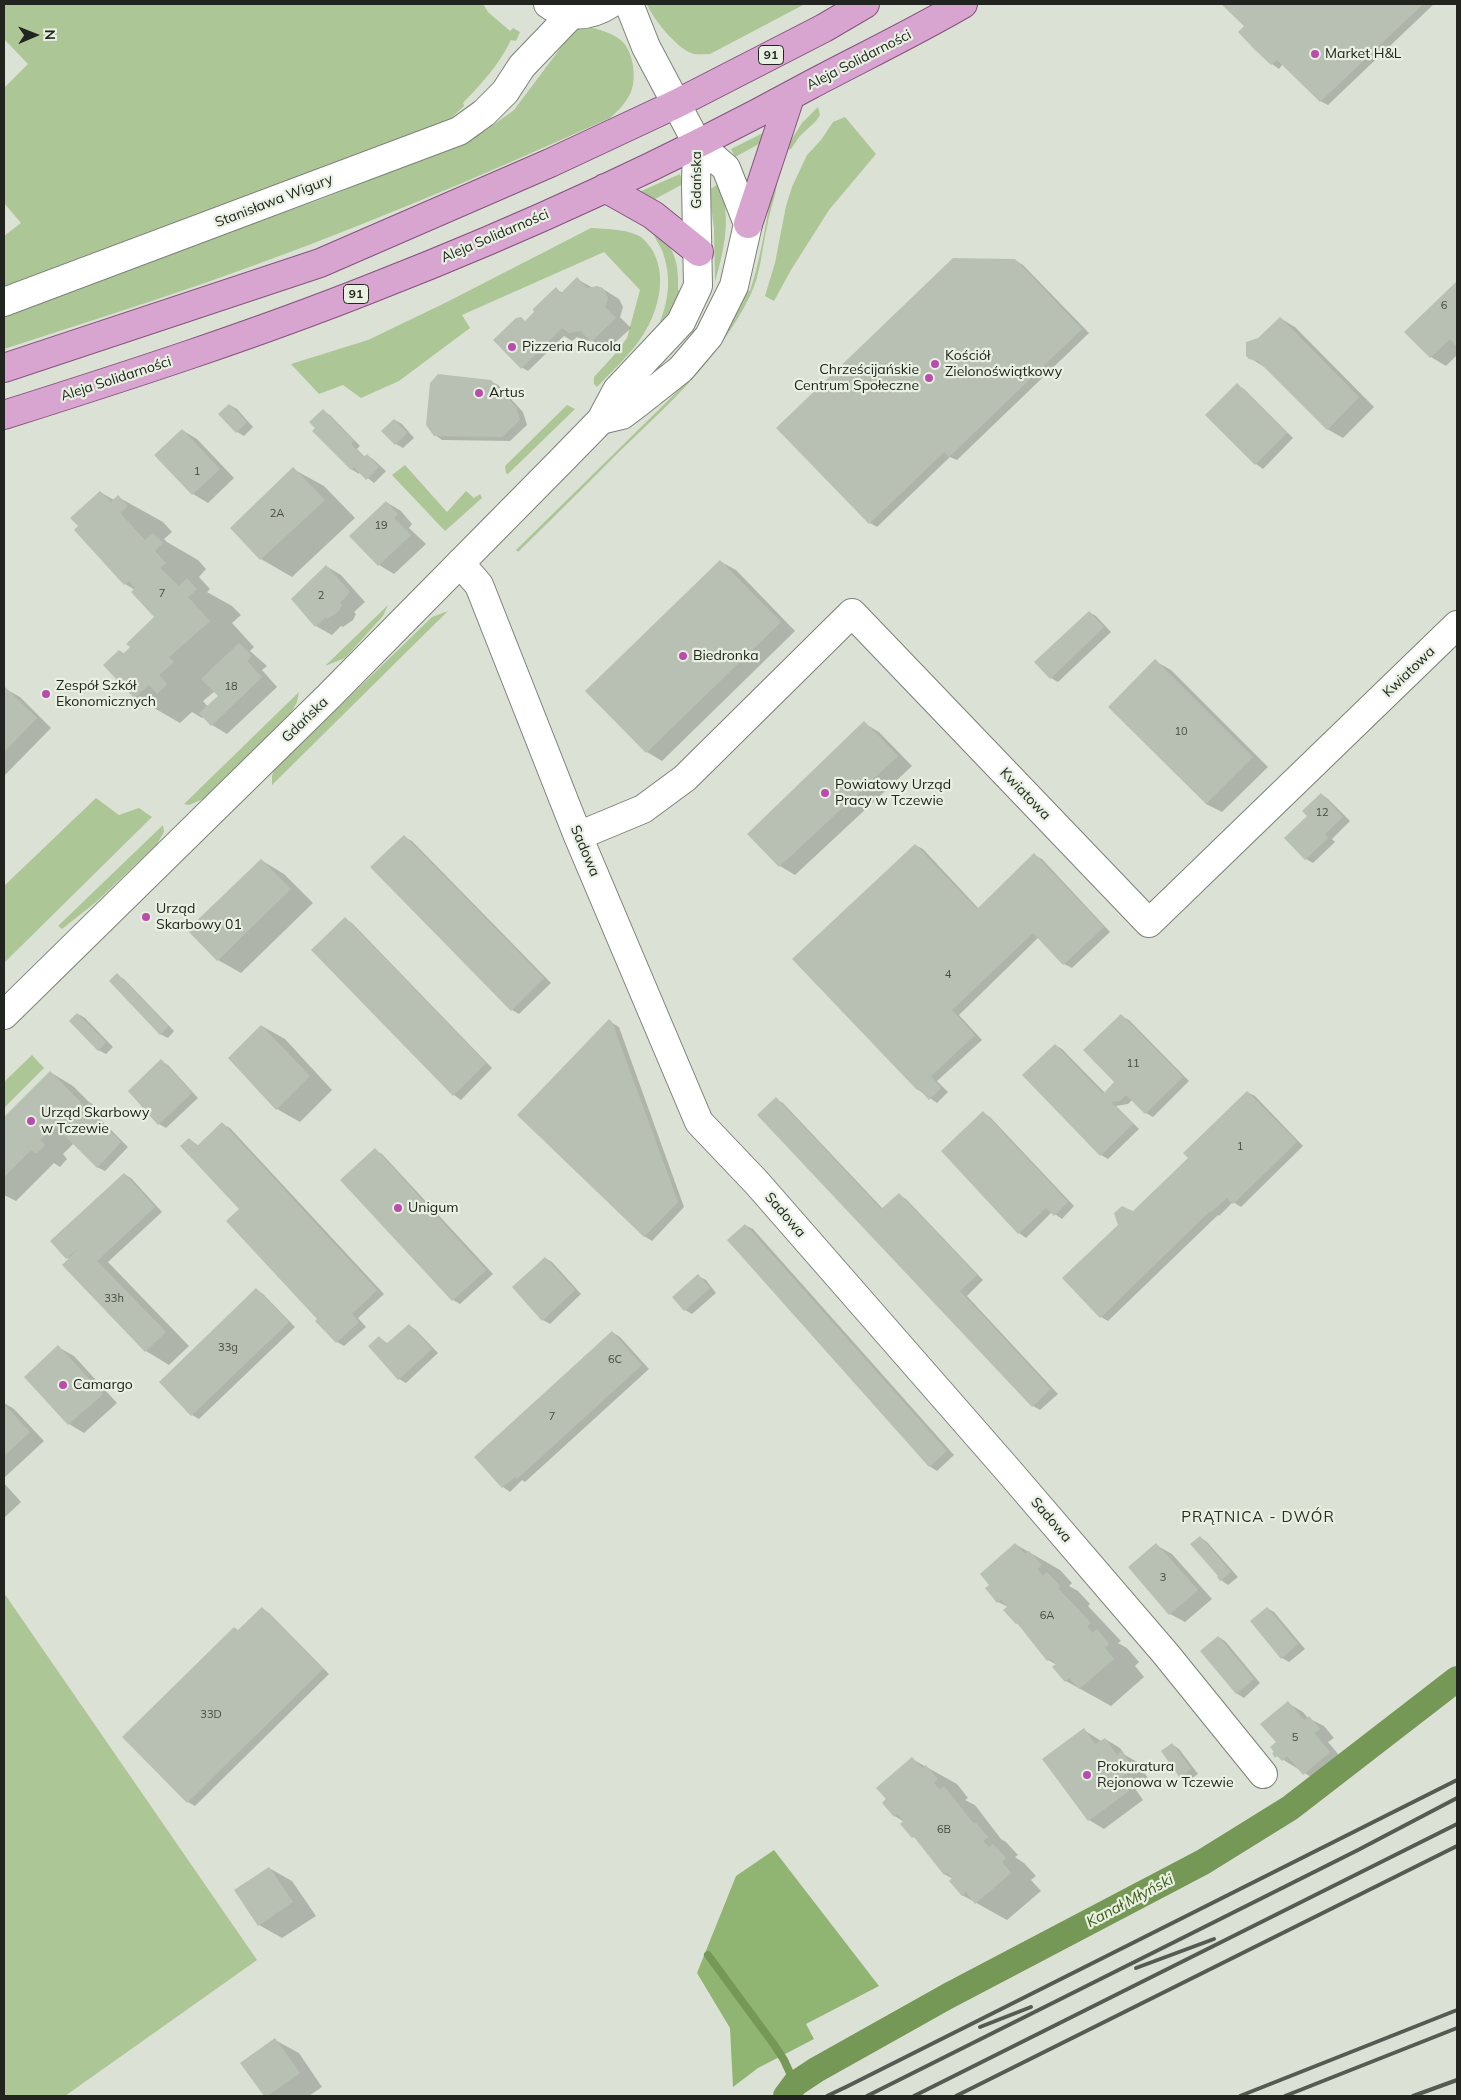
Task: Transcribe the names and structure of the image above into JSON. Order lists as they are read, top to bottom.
{
  "streets": {
    "main road": ["91", "Aleja Solidarności"],
    "street": [
      "Gdańska",
      "Stanisława Wigury",
      "Kwiatowa",
      "Sadowa"
    ]
  },
  "crossings": [
    ["Aleja Solidarności", "Gdańska"],
    ["Gdańska", "Sadowa"],
    ["Kwiatowa", "Sadowa"]
  ],
  "districts": ["PRĄTNICA - DWÓR"],
  "water": ["Kanał Młyński"],
  "places": [
    "Market H&L",
    "Pizzeria Rucola",
    "Kościół Zielonoświątkowy",
    "Chrześcijańskie Centrum Społeczne",
    "Artus",
    "Biedronka",
    "Zespół Szkół Ekonomicznych",
    "Powiatowy Urząd Pracy w Tczewie",
    "Urząd Skarbowy 01",
    "Urząd Skarbowy w Tczewie",
    "Unigum",
    "Camargo",
    "Prokuratura Rejonowa w Tczewie"
  ],
  "house_numbers": [
    "6",
    "1",
    "2A",
    "19",
    "7",
    "2",
    "18",
    "10",
    "12",
    "4",
    "11",
    "1",
    "33h",
    "33g",
    "6C",
    "7",
    "3",
    "6A",
    "33D",
    "5",
    "6B"
  ],
  "north": "right"
}
